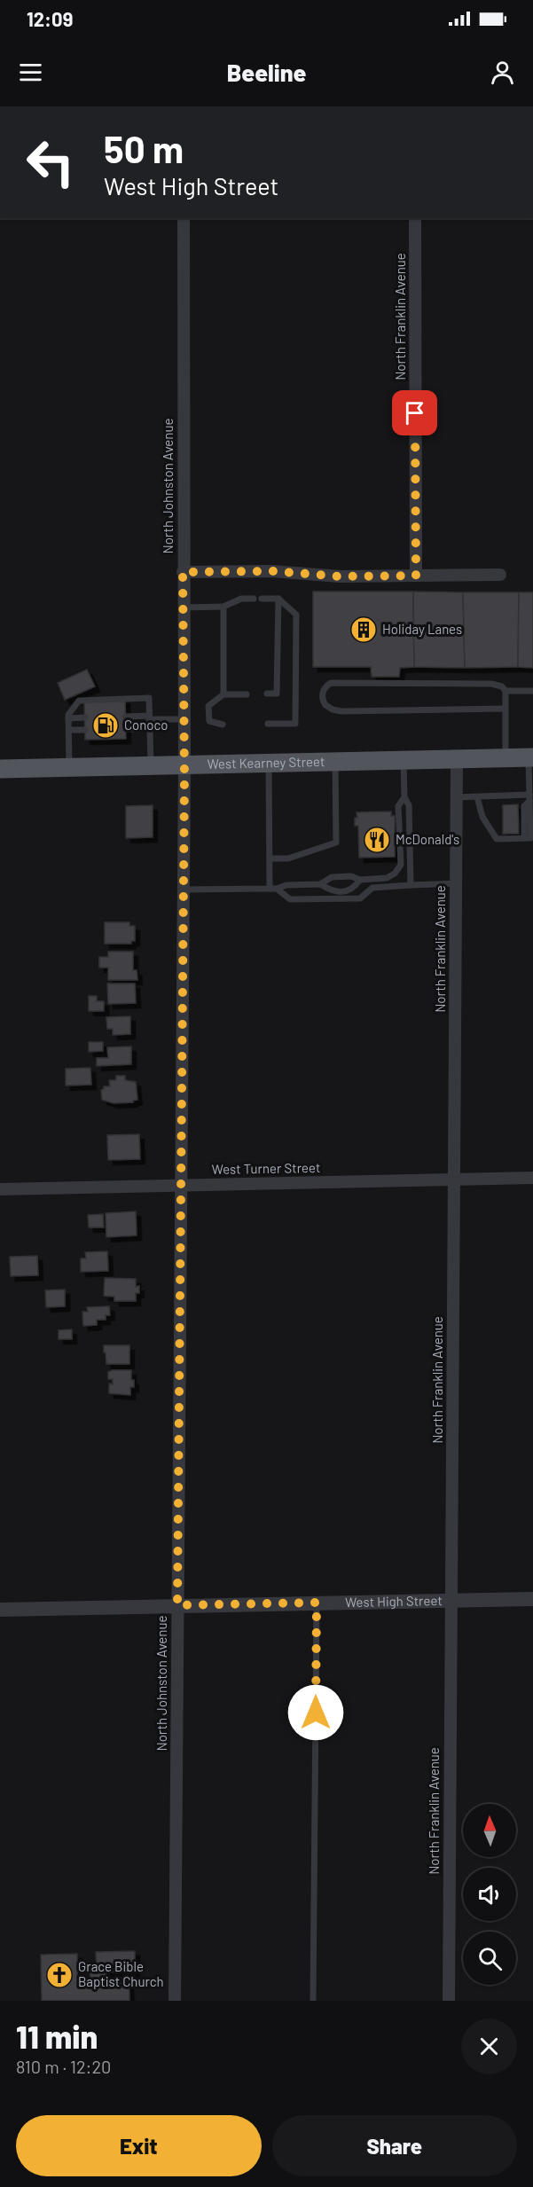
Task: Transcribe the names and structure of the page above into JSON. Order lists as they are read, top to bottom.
{
  "streets": {
    "main road": ["West Kearney Street"],
    "street": [
      "North Franklin Avenue",
      "North Johnston Avenue",
      "West Turner Street",
      "West High Street"
    ]
  },
  "crossings": [
    ["North Franklin Avenue", "West Kearney Street"],
    ["North Franklin Avenue", "West Turner Street"],
    ["North Franklin Avenue", "West High Street"],
    ["North Johnston Avenue", "West Kearney Street"],
    ["North Johnston Avenue", "West Turner Street"],
    ["North Johnston Avenue", "West High Street"]
  ],
  "places": {
    "building": ["Holiday Lanes"],
    "fuel station": ["Conoco"],
    "restaurant": ["McDonald's"],
    "church": ["Grace Bible Baptist Church"]
  },
  "north": "top",
  "page": {
    "status": "12:09",
    "header": "Beeline",
    "turn": ["50 m", "West High Street"],
    "heading": ["11 min", "810 m · 12:20"],
    "buttons": ["Exit", "Share"]
  }
}
